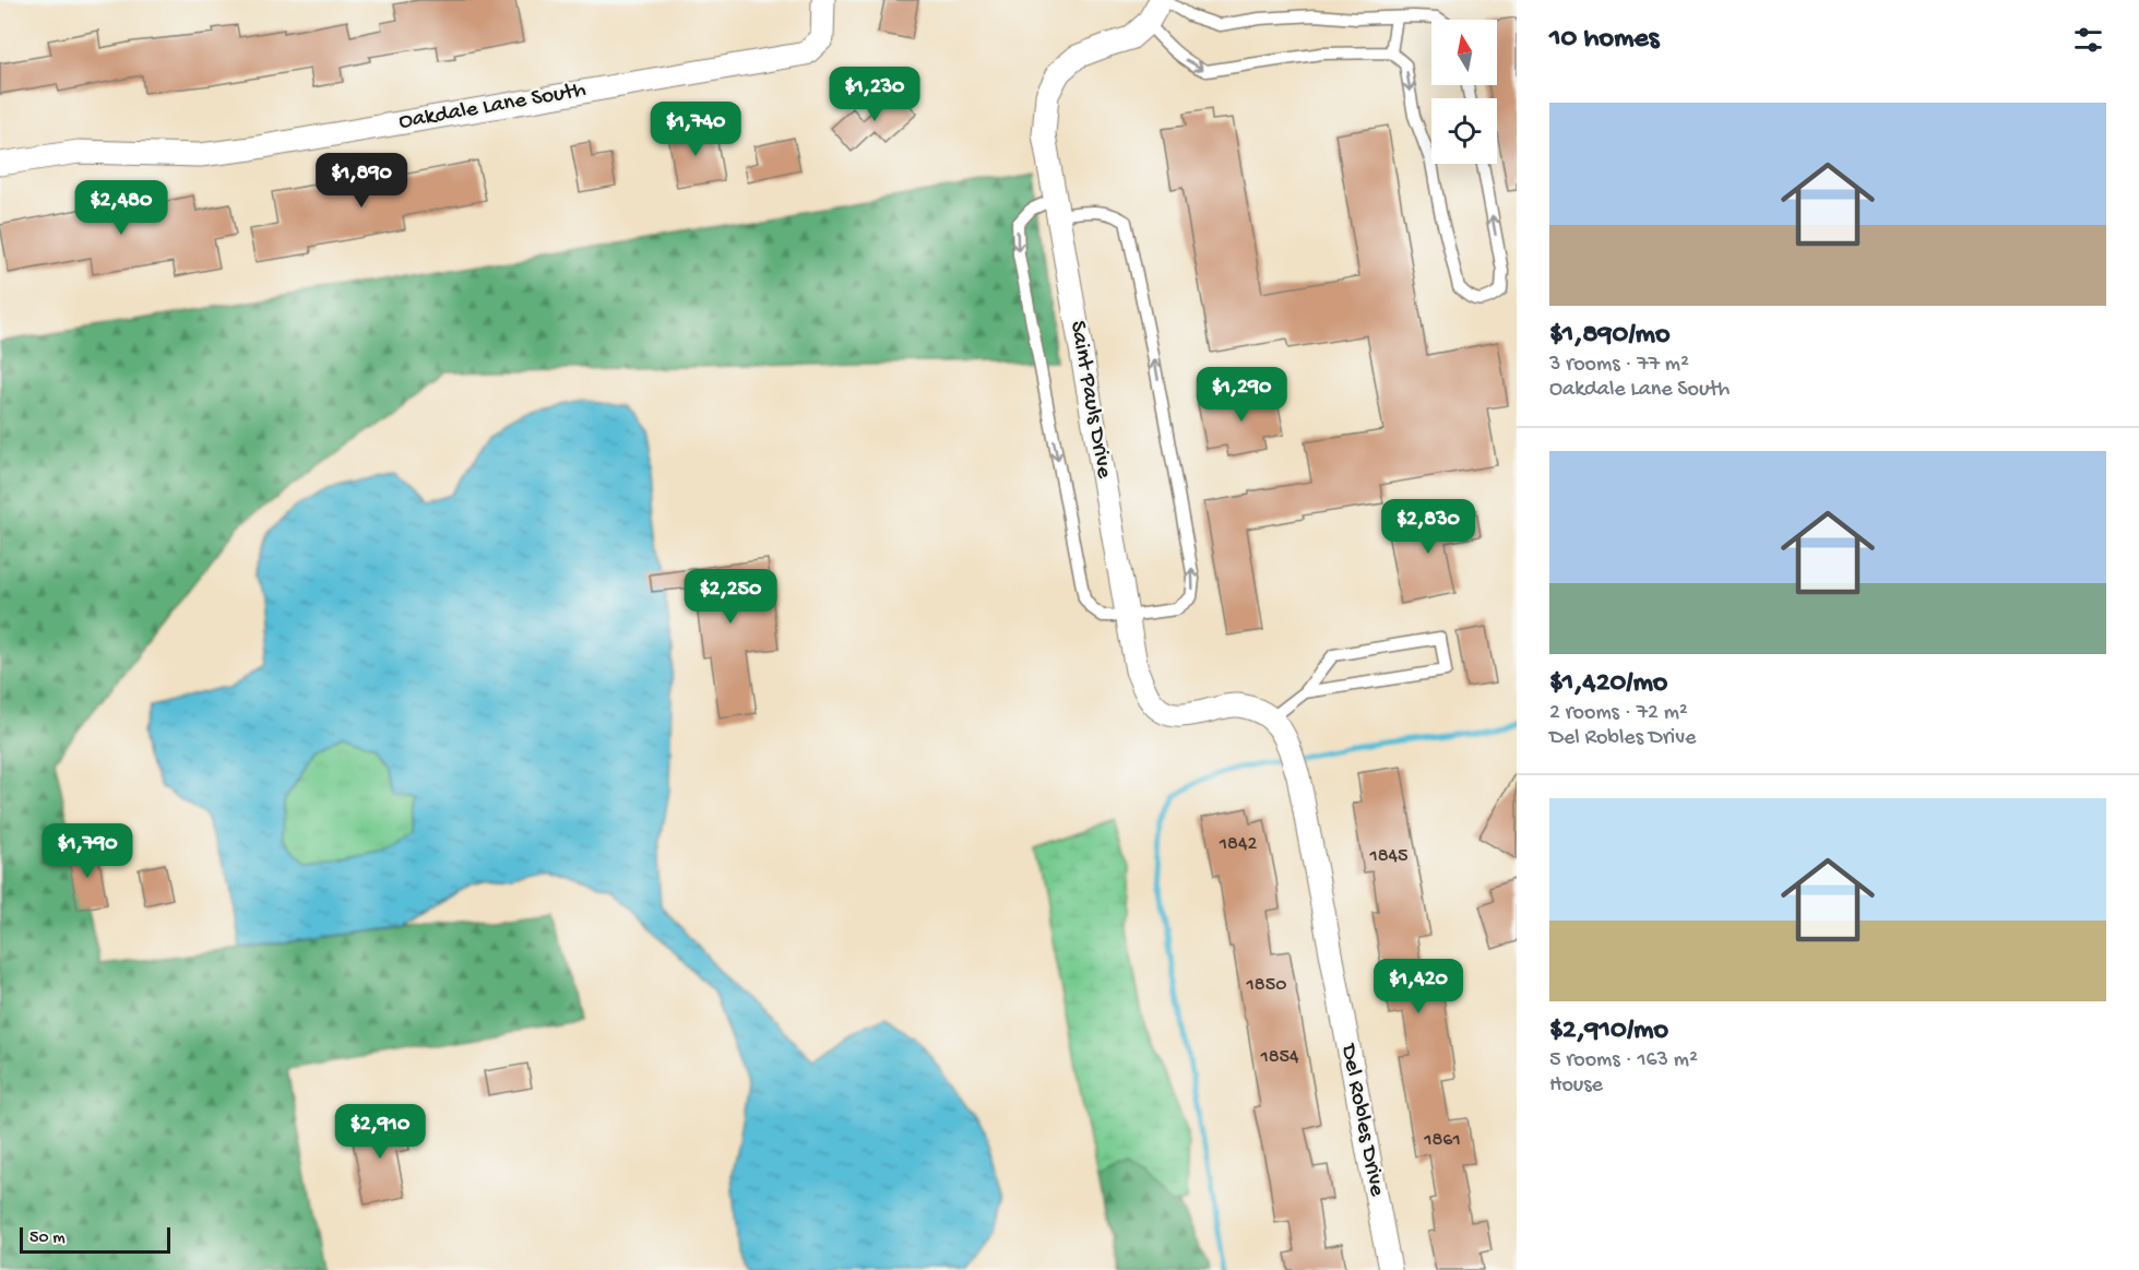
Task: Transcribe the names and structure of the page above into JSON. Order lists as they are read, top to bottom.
{
  "streets": {
    "street": ["Oakdale Lane South", "Saint Pauls Drive", "Del Robles Drive"]
  },
  "crossings": [
    ["Saint Pauls Drive", "Del Robles Drive"]
  ],
  "house_numbers": [
    "1842",
    "1845",
    "1850",
    "1854",
    "1861"
  ],
  "scale_bar": "50 m",
  "north": "top",
  "page": {
    "heading": "10 homes",
    "price": [
      "$1,230",
      "$1,740",
      "$1,890",
      "$2,480",
      "$1,290",
      "$2,830",
      "$2,250",
      "$1,790",
      "$1,420",
      "$2,910"
    ],
    "list": [
      {
        "name": "$1,890/mo",
        "note": "3 rooms · 77 m² · Oakdale Lane South"
      },
      {
        "name": "$1,420/mo",
        "note": "2 rooms · 72 m² · Del Robles Drive"
      },
      {
        "name": "$2,910/mo",
        "note": "5 rooms · 163 m² · House"
      }
    ],
    "scale": "50 m"
  }
}
